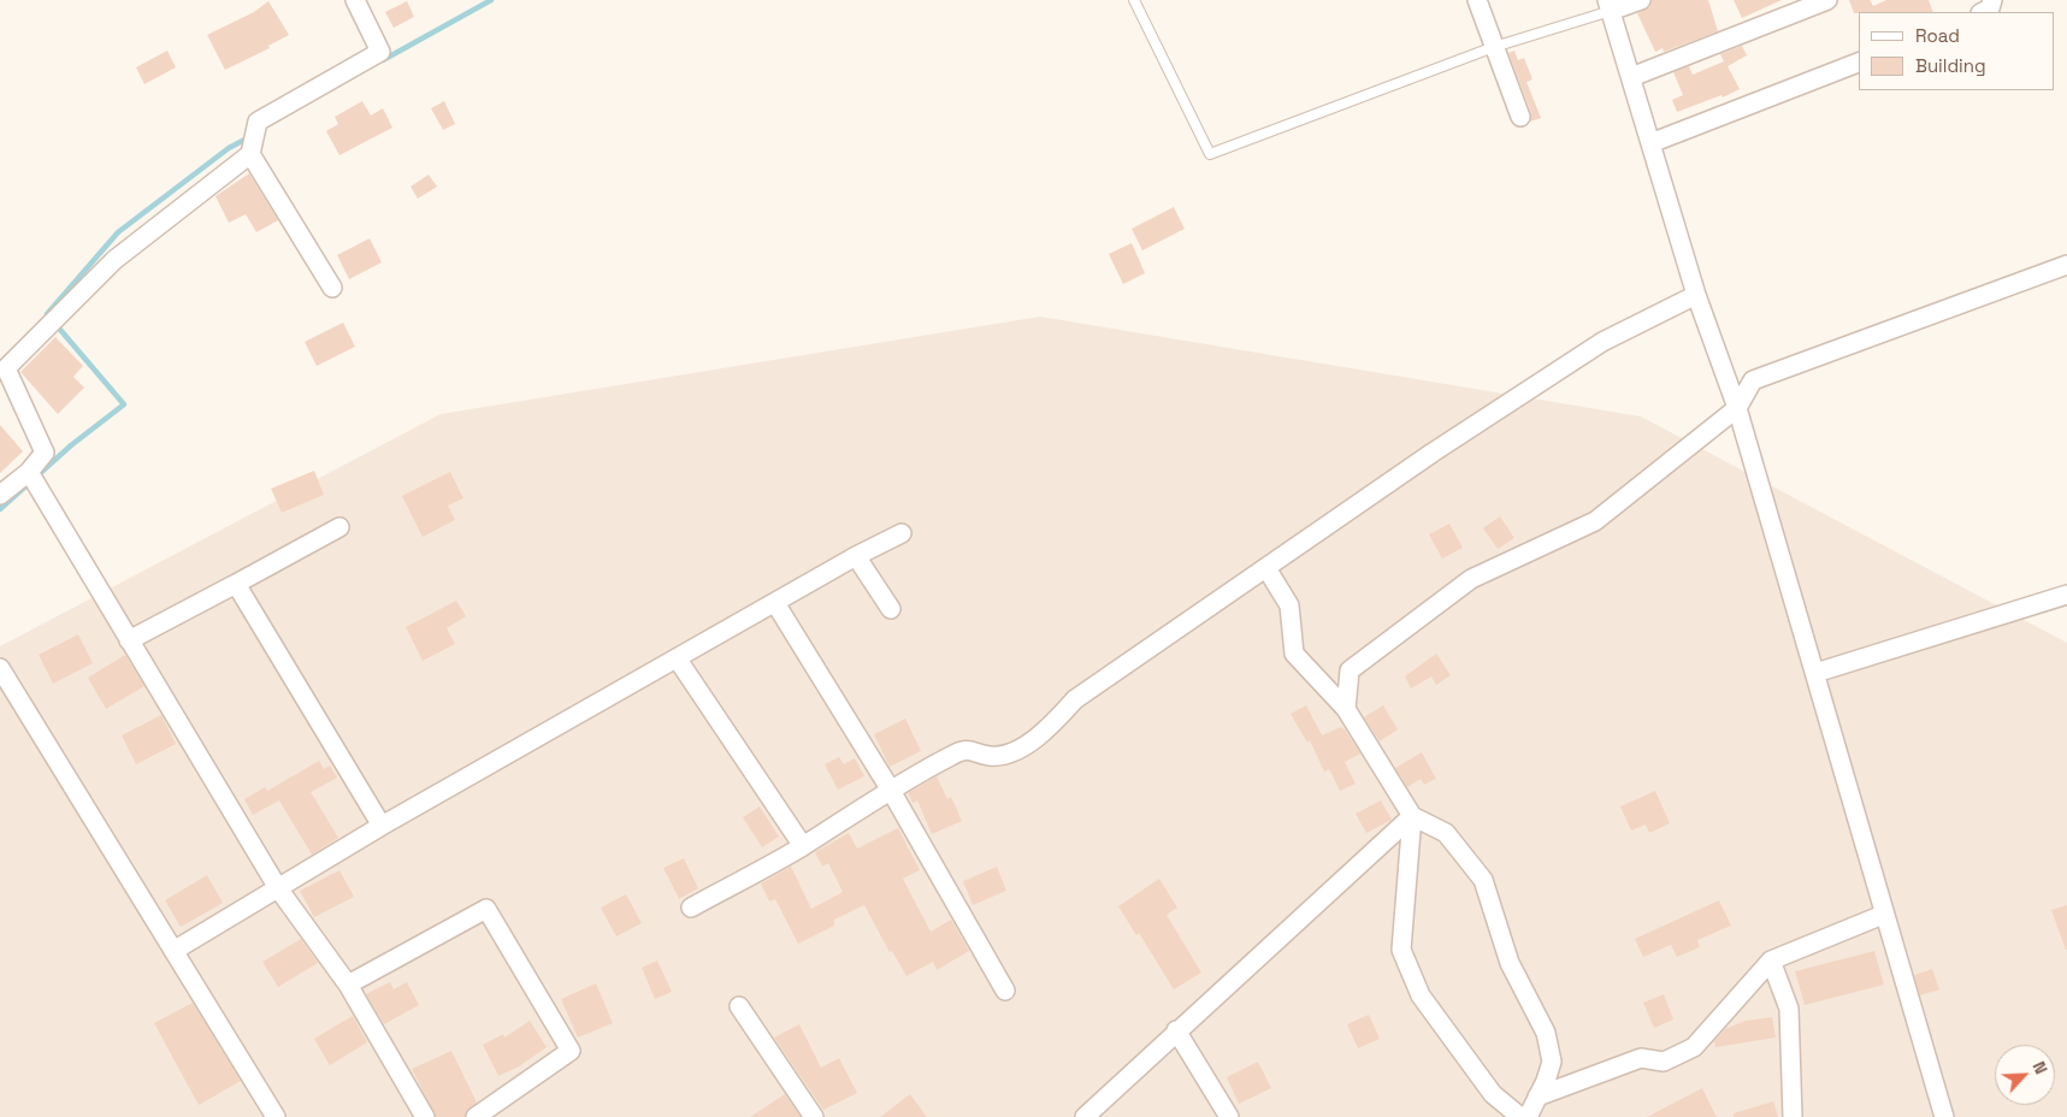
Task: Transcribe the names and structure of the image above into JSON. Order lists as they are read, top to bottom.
{
  "legend": ["Road", "Building"],
  "north": "top right"
}
